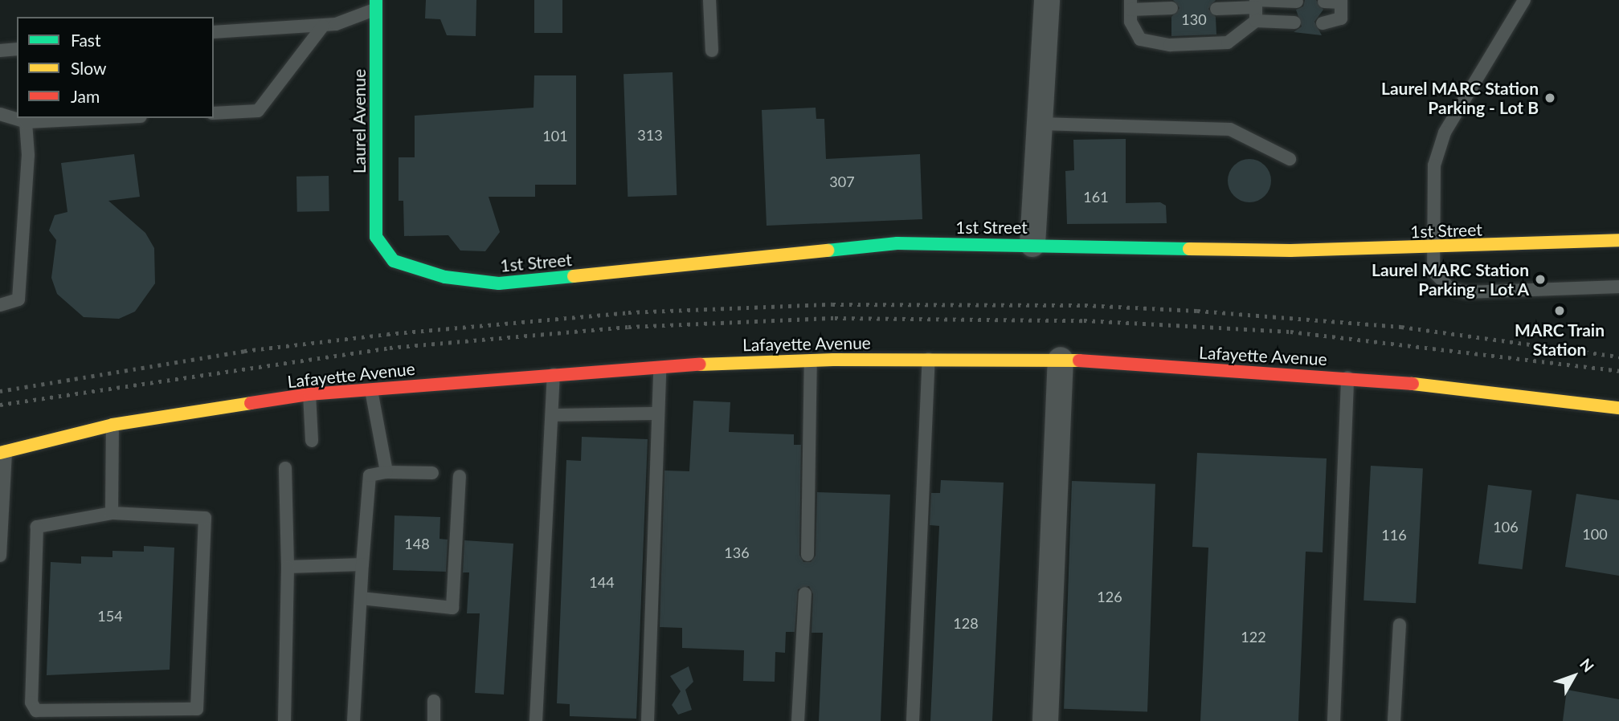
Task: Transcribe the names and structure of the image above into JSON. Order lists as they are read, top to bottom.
{
  "streets": {
    "street": ["Laurel Avenue", "1st Street", "Lafayette Avenue"]
  },
  "crossings": [
    ["Laurel Avenue", "1st Street"]
  ],
  "places": ["Laurel MARC Station Parking - Lot B", "Laurel MARC Station Parking - Lot A", "MARC Train Station"],
  "house_numbers": [
    "130",
    "313",
    "101",
    "307",
    "161",
    "106",
    "100",
    "116",
    "148",
    "136",
    "144",
    "126",
    "154",
    "128",
    "122"
  ],
  "legend": ["Fast", "Slow", "Jam"],
  "north": "top right"
}
